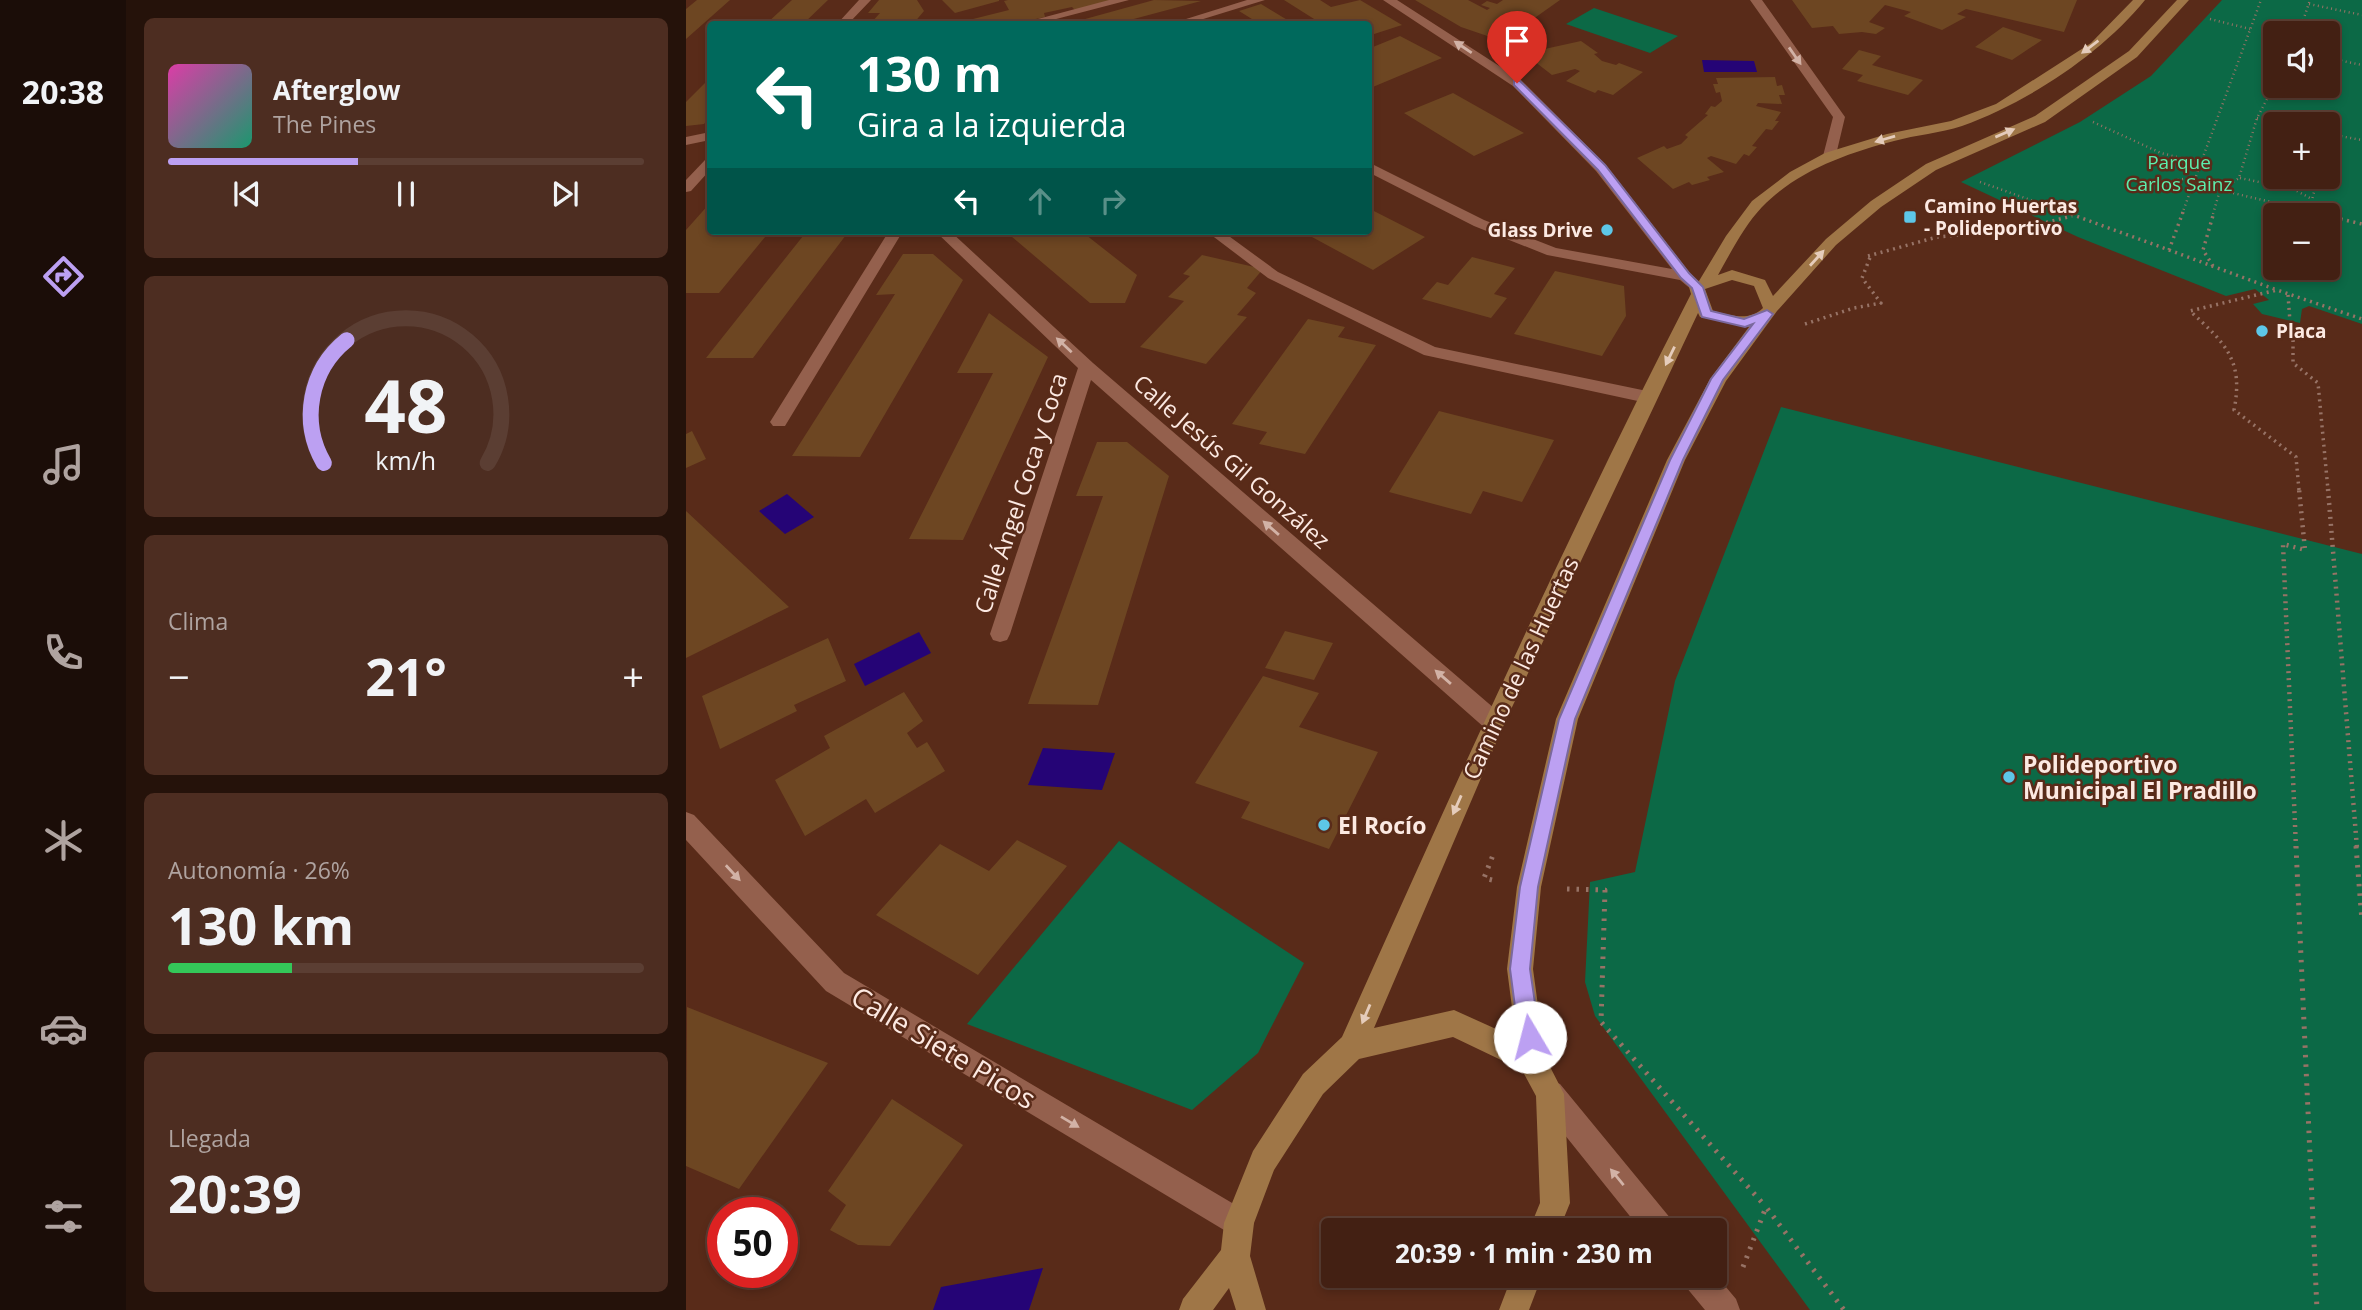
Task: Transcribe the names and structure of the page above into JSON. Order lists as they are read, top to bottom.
{
  "streets": {
    "main road": ["Camino de las Huertas"],
    "street": ["Calle Jesús Gil González", "Calle Ángel Coca y Coca", "Calle Siete Picos"]
  },
  "crossings": [
    ["Calle Jesús Gil González", "Calle Ángel Coca y Coca"],
    ["Calle Jesús Gil González", "Camino de las Huertas"]
  ],
  "one_way": ["Calle Jesús Gil González", "Calle Siete Picos"],
  "parks": ["Parque Carlos Sainz"],
  "places": {
    "transit": ["Camino Huertas - Polideportivo"],
    "other": [
      "Glass Drive",
      "Placa",
      "Polideportivo Municipal El Pradillo",
      "El Rocío"
    ]
  },
  "page": {
    "tabs": "20:38",
    "map_buttons": ["+", "−"],
    "turn": ["130 m", "Gira a la izquierda"],
    "song": ["Afterglow", "The Pines"],
    "tile": [
      "Clima",
      ["Autonomía · 26%", "130 km"],
      ["Llegada", "20:39"]
    ],
    "heat": ["−", "21°", "+"],
    "limit": "50",
    "trip": "20:39 · 1 min · 230 m",
    "gauge": ["48", "km/h"]
  }
}
